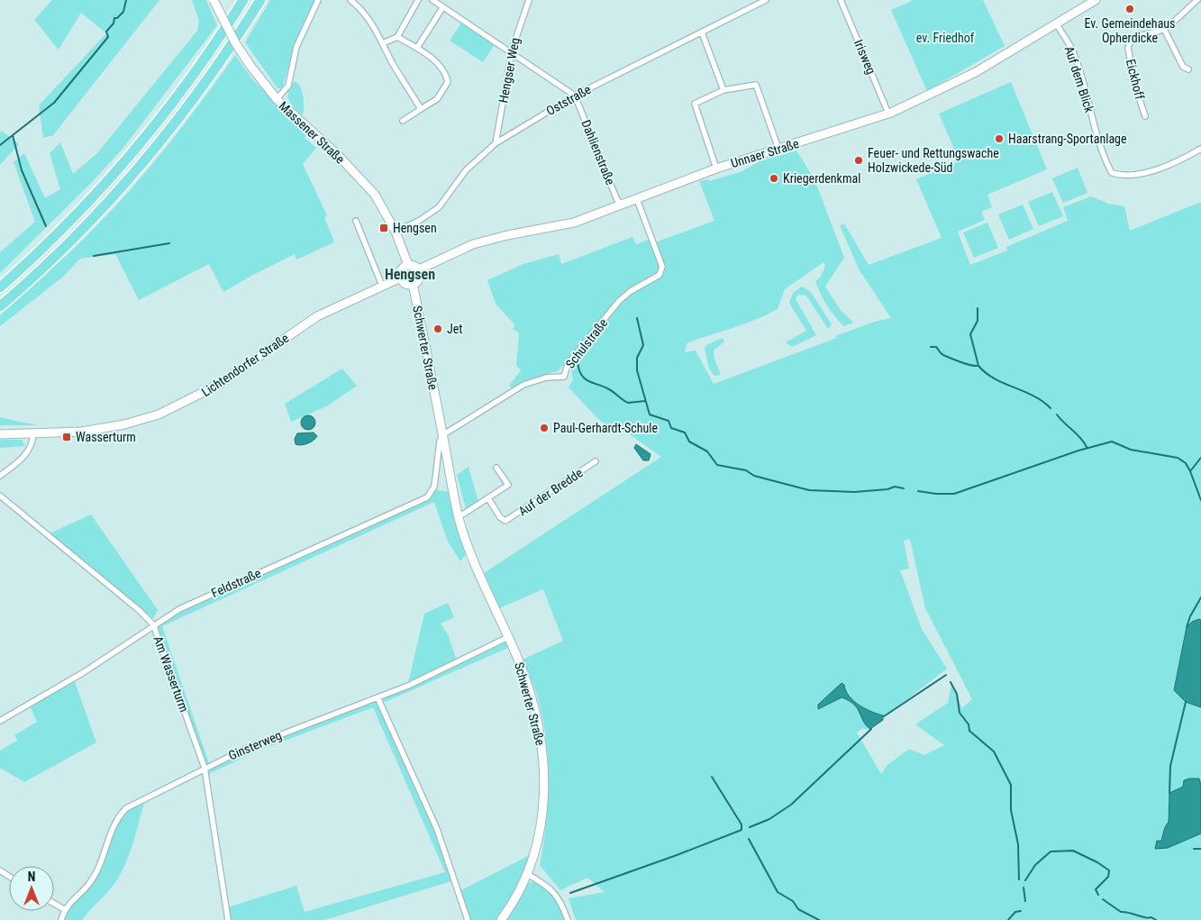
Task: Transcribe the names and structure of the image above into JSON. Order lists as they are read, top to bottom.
{
  "streets": {
    "main road": [
      "Massener Straße",
      "Unnaer Straße",
      "Schwerter Straße",
      "Lichtendorfer Straße"
    ],
    "street": [
      "Irisweg",
      "Hengser Weg",
      "Auf dem Blick",
      "Eickhoff",
      "Oststraße",
      "Dahlienstraße",
      "Schulstraße",
      "Auf der Bredde",
      "Feldstraße",
      "Am Wasserturm",
      "Ginsterweg"
    ]
  },
  "crossings": [
    ["Irisweg", "Unnaer Straße"],
    ["Hengser Weg", "Oststraße"],
    ["Auf dem Blick", "Unnaer Straße"],
    ["Oststraße", "Massener Straße"],
    ["Oststraße", "Dahlienstraße"],
    ["Massener Straße", "Unnaer Straße"],
    ["Massener Straße", "Schwerter Straße"],
    ["Massener Straße", "Lichtendorfer Straße"],
    ["Dahlienstraße", "Unnaer Straße"],
    ["Unnaer Straße", "Schwerter Straße"],
    ["Unnaer Straße", "Lichtendorfer Straße"],
    ["Schulstraße", "Schwerter Straße"],
    ["Schulstraße", "Feldstraße"],
    ["Schwerter Straße", "Lichtendorfer Straße"],
    ["Schwerter Straße", "Feldstraße"],
    ["Schwerter Straße", "Ginsterweg"],
    ["Feldstraße", "Am Wasserturm"],
    ["Am Wasserturm", "Ginsterweg"]
  ],
  "districts": ["Hengsen"],
  "parks": ["ev. Friedhof"],
  "places": {
    "other": [
      "Ev. Gemeindehaus Opherdicke",
      "Haarstrang-Sportanlage",
      "Feuer- und Rettungswache Holzwickede-Süd",
      "Kriegerdenkmal",
      "Jet",
      "Paul-Gerhardt-Schule"
    ],
    "transit": ["Hengsen", "Wasserturm"]
  },
  "north": "top"
}
